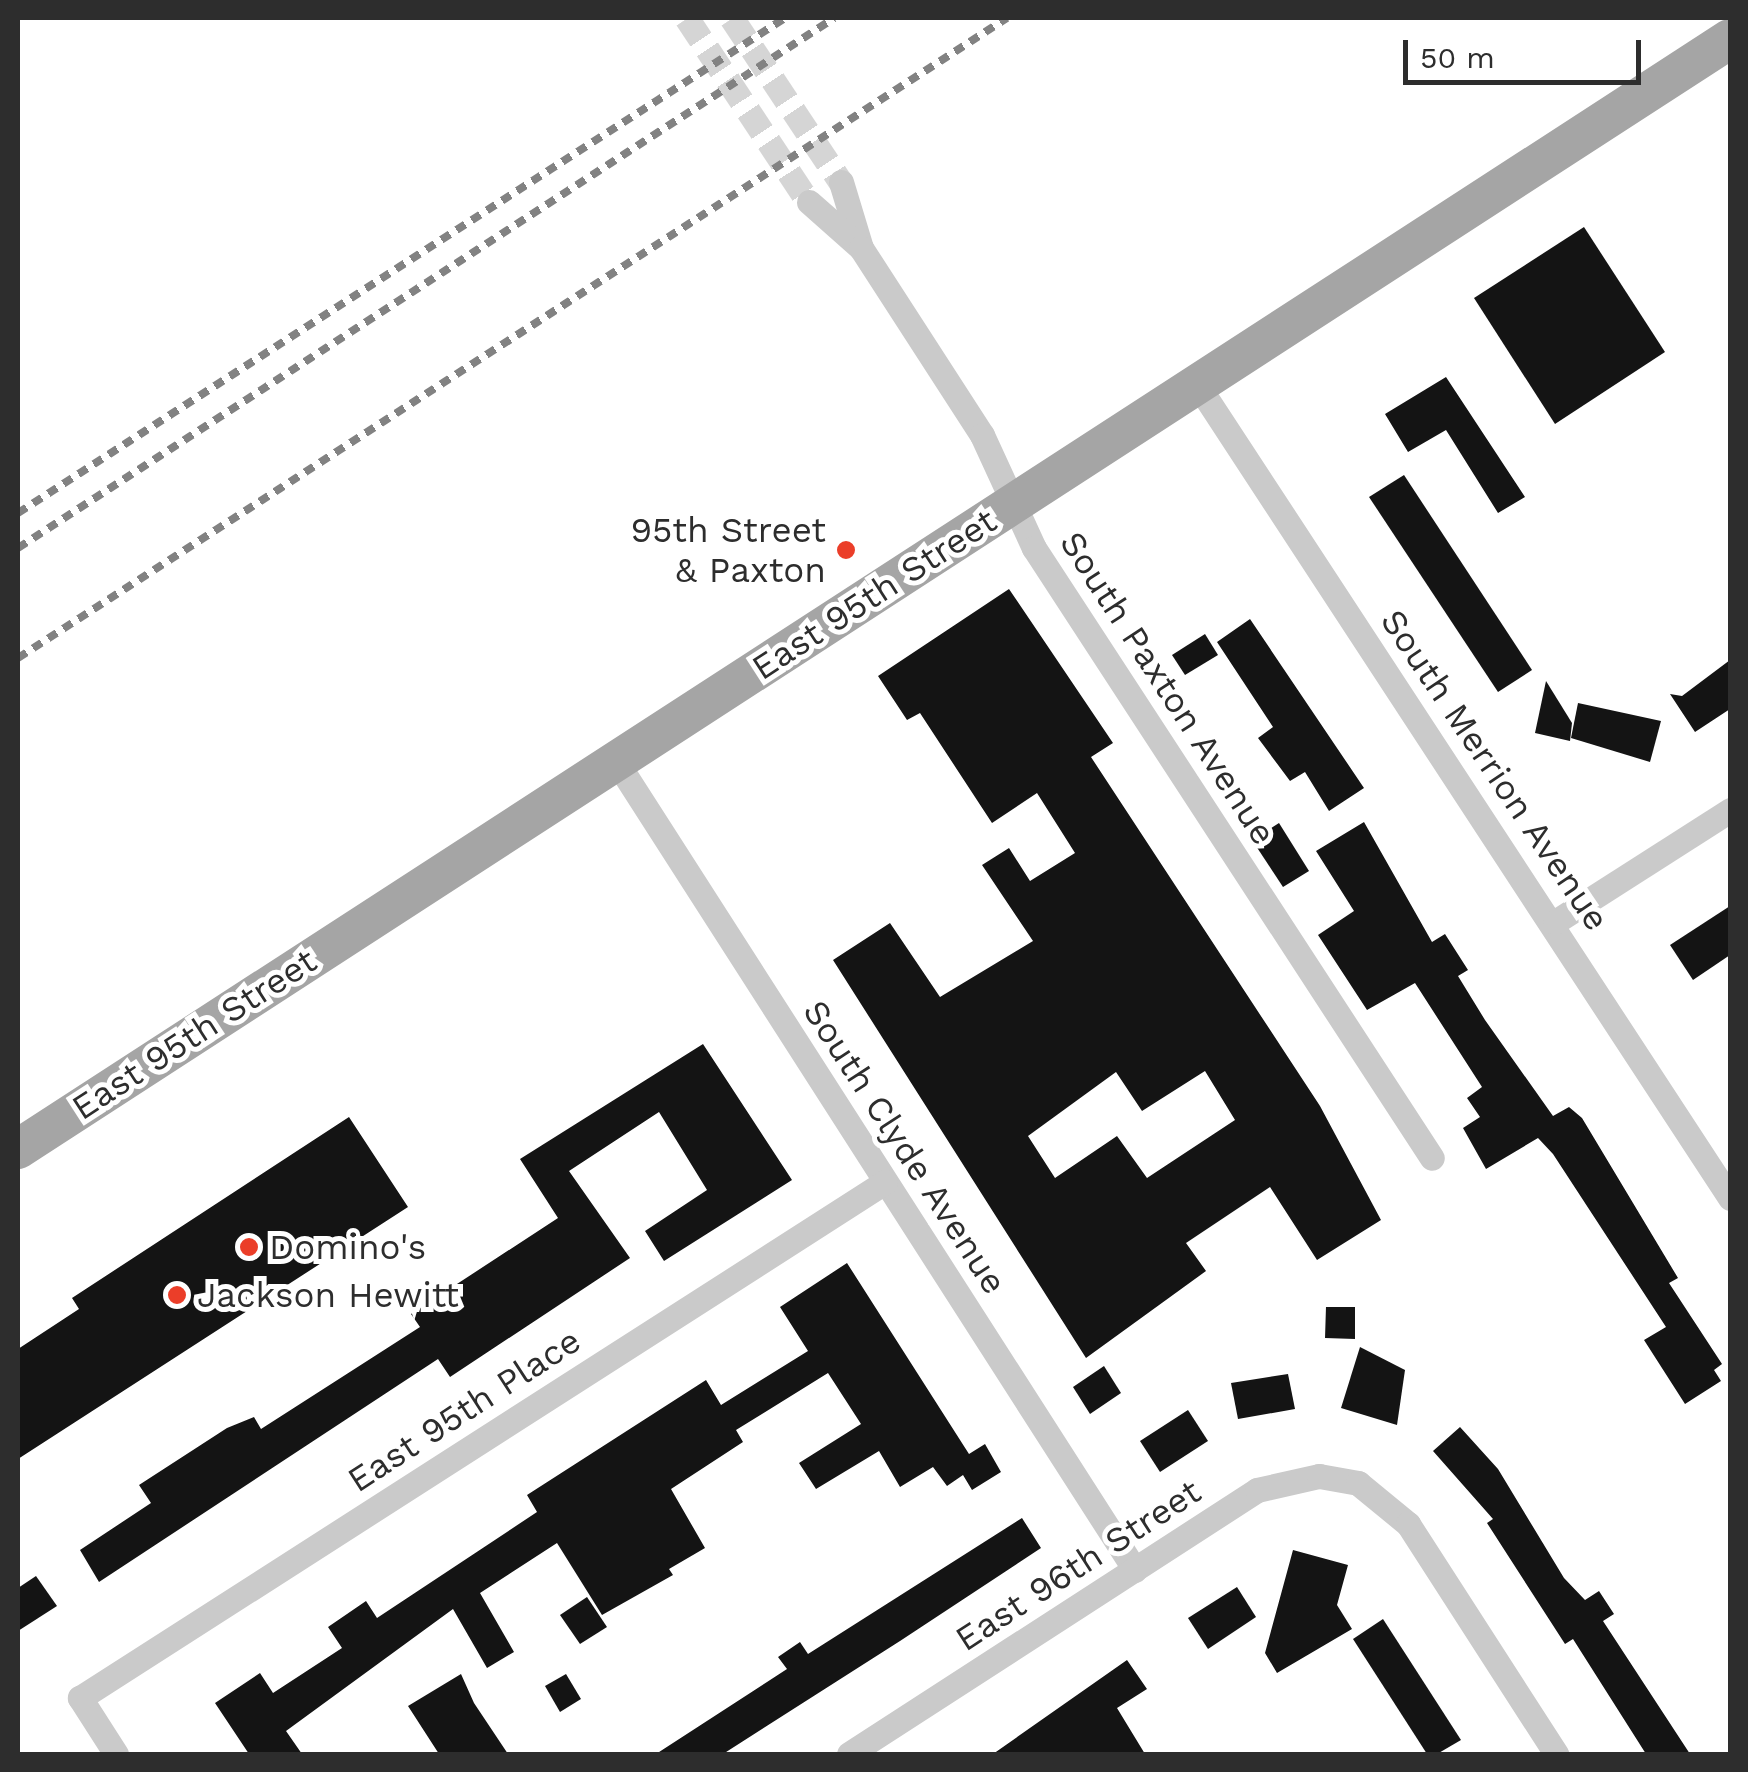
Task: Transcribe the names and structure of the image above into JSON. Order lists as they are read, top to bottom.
{
  "streets": {
    "main road": ["East 95th Street"],
    "street": [
      "South Paxton Avenue",
      "South Merrion Avenue",
      "South Clyde Avenue",
      "East 95th Place",
      "East 96th Street"
    ]
  },
  "crossings": [
    ["East 95th Street", "South Paxton Avenue"],
    ["East 95th Street", "South Merrion Avenue"],
    ["East 95th Street", "South Clyde Avenue"],
    ["South Clyde Avenue", "East 95th Place"],
    ["South Clyde Avenue", "East 96th Street"]
  ],
  "places": ["95th Street & Paxton", "Domino's", "Jackson Hewitt"],
  "scale_bar": "50 m"
}
